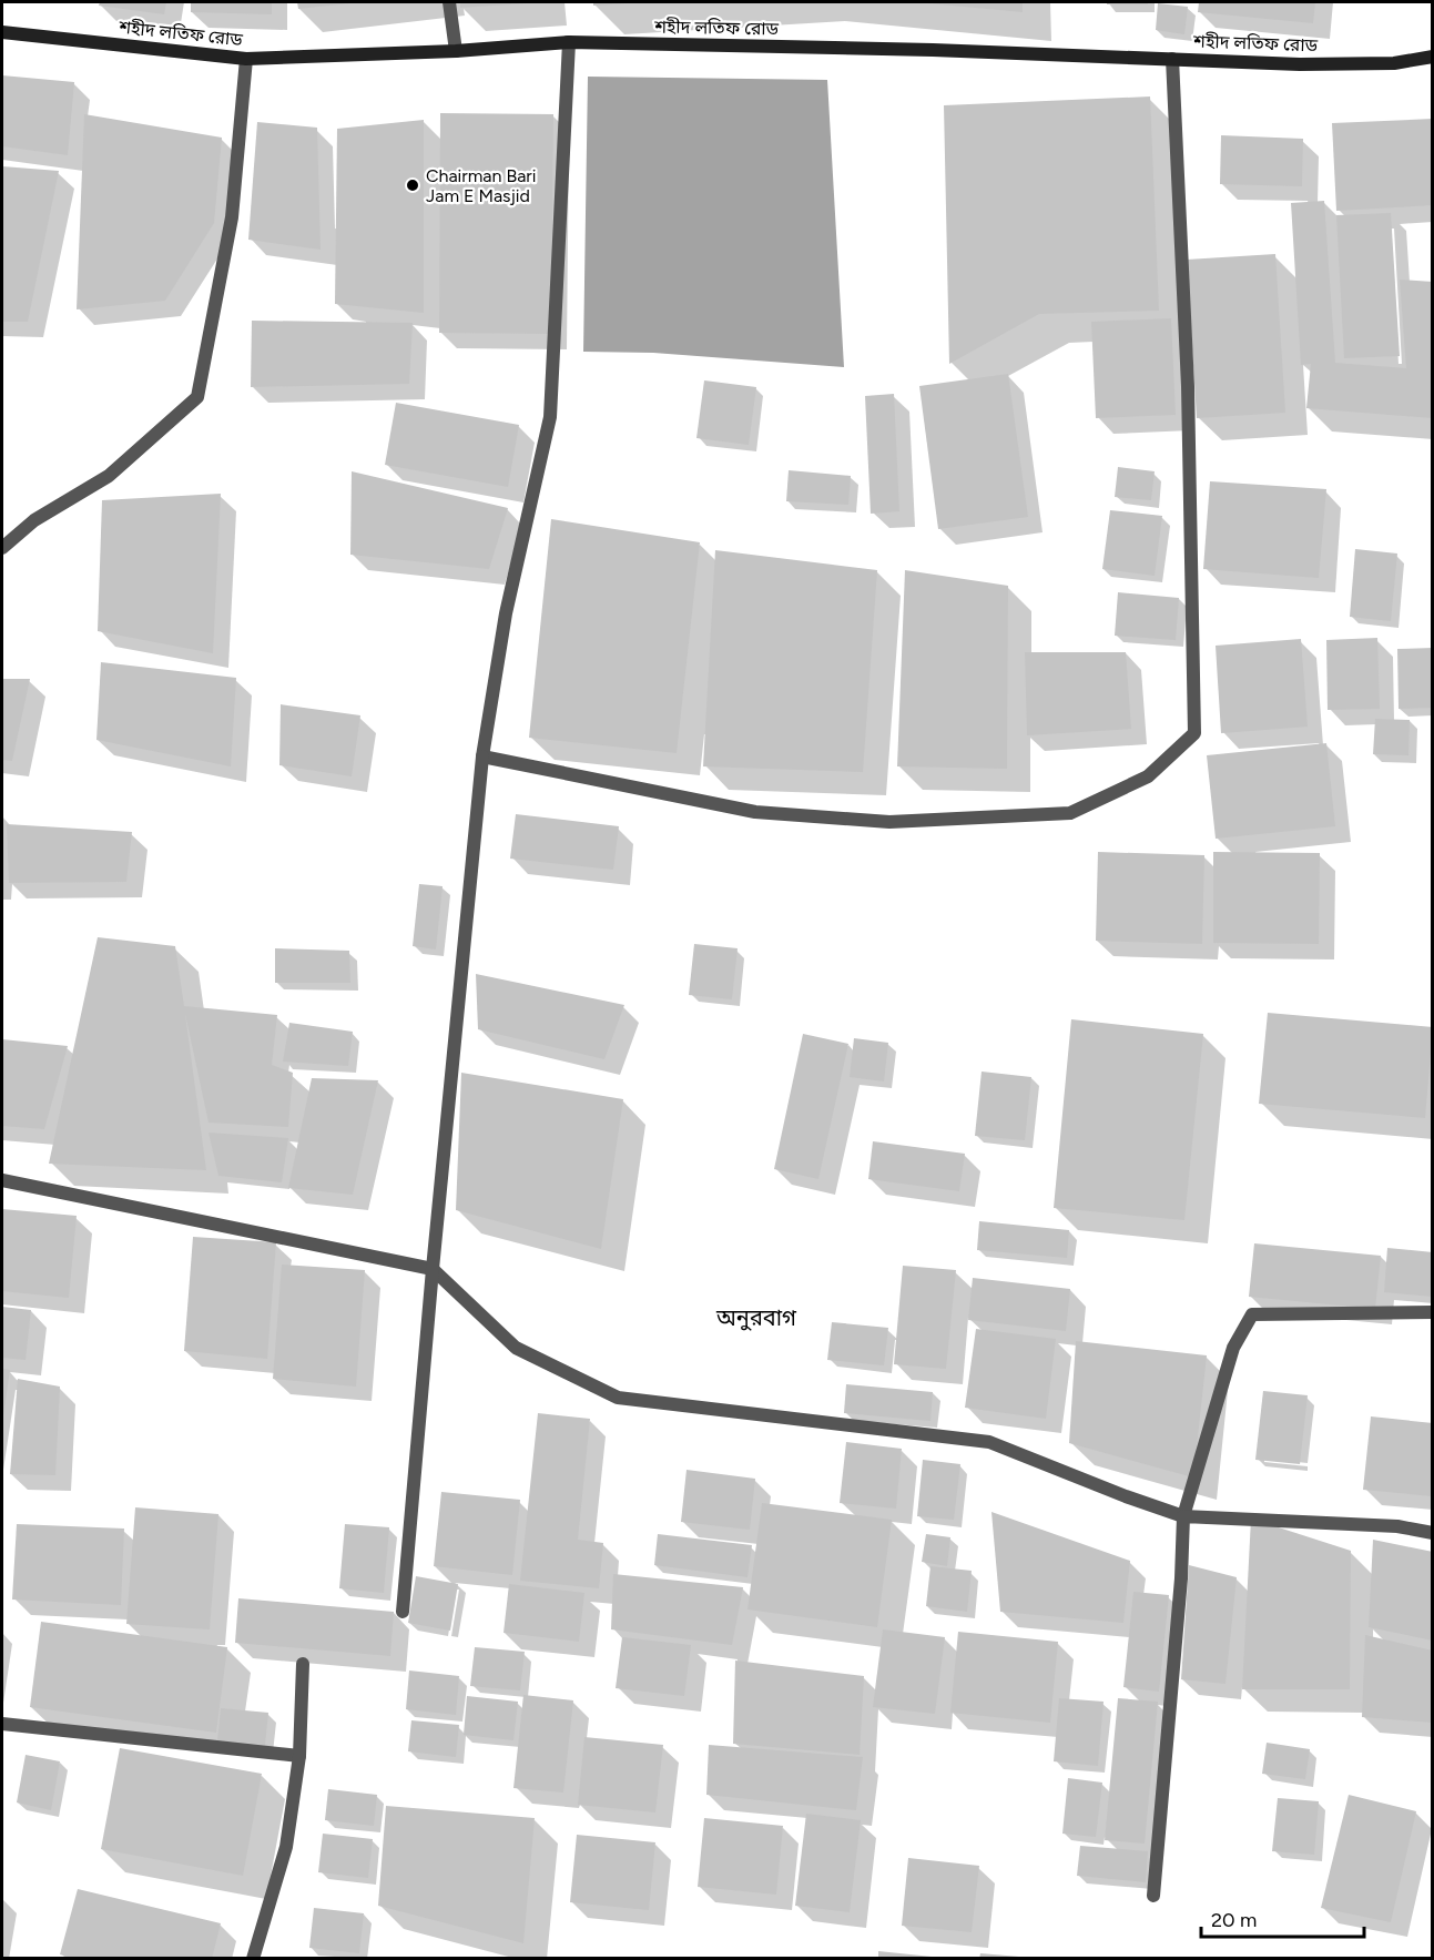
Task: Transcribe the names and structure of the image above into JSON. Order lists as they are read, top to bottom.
{
  "streets": {
    "street": ["শহীদ লতিফ রোড"]
  },
  "districts": ["অনুরবাগ"],
  "places": ["Chairman Bari Jam E Masjid"],
  "scale_bar": "20 m"
}
